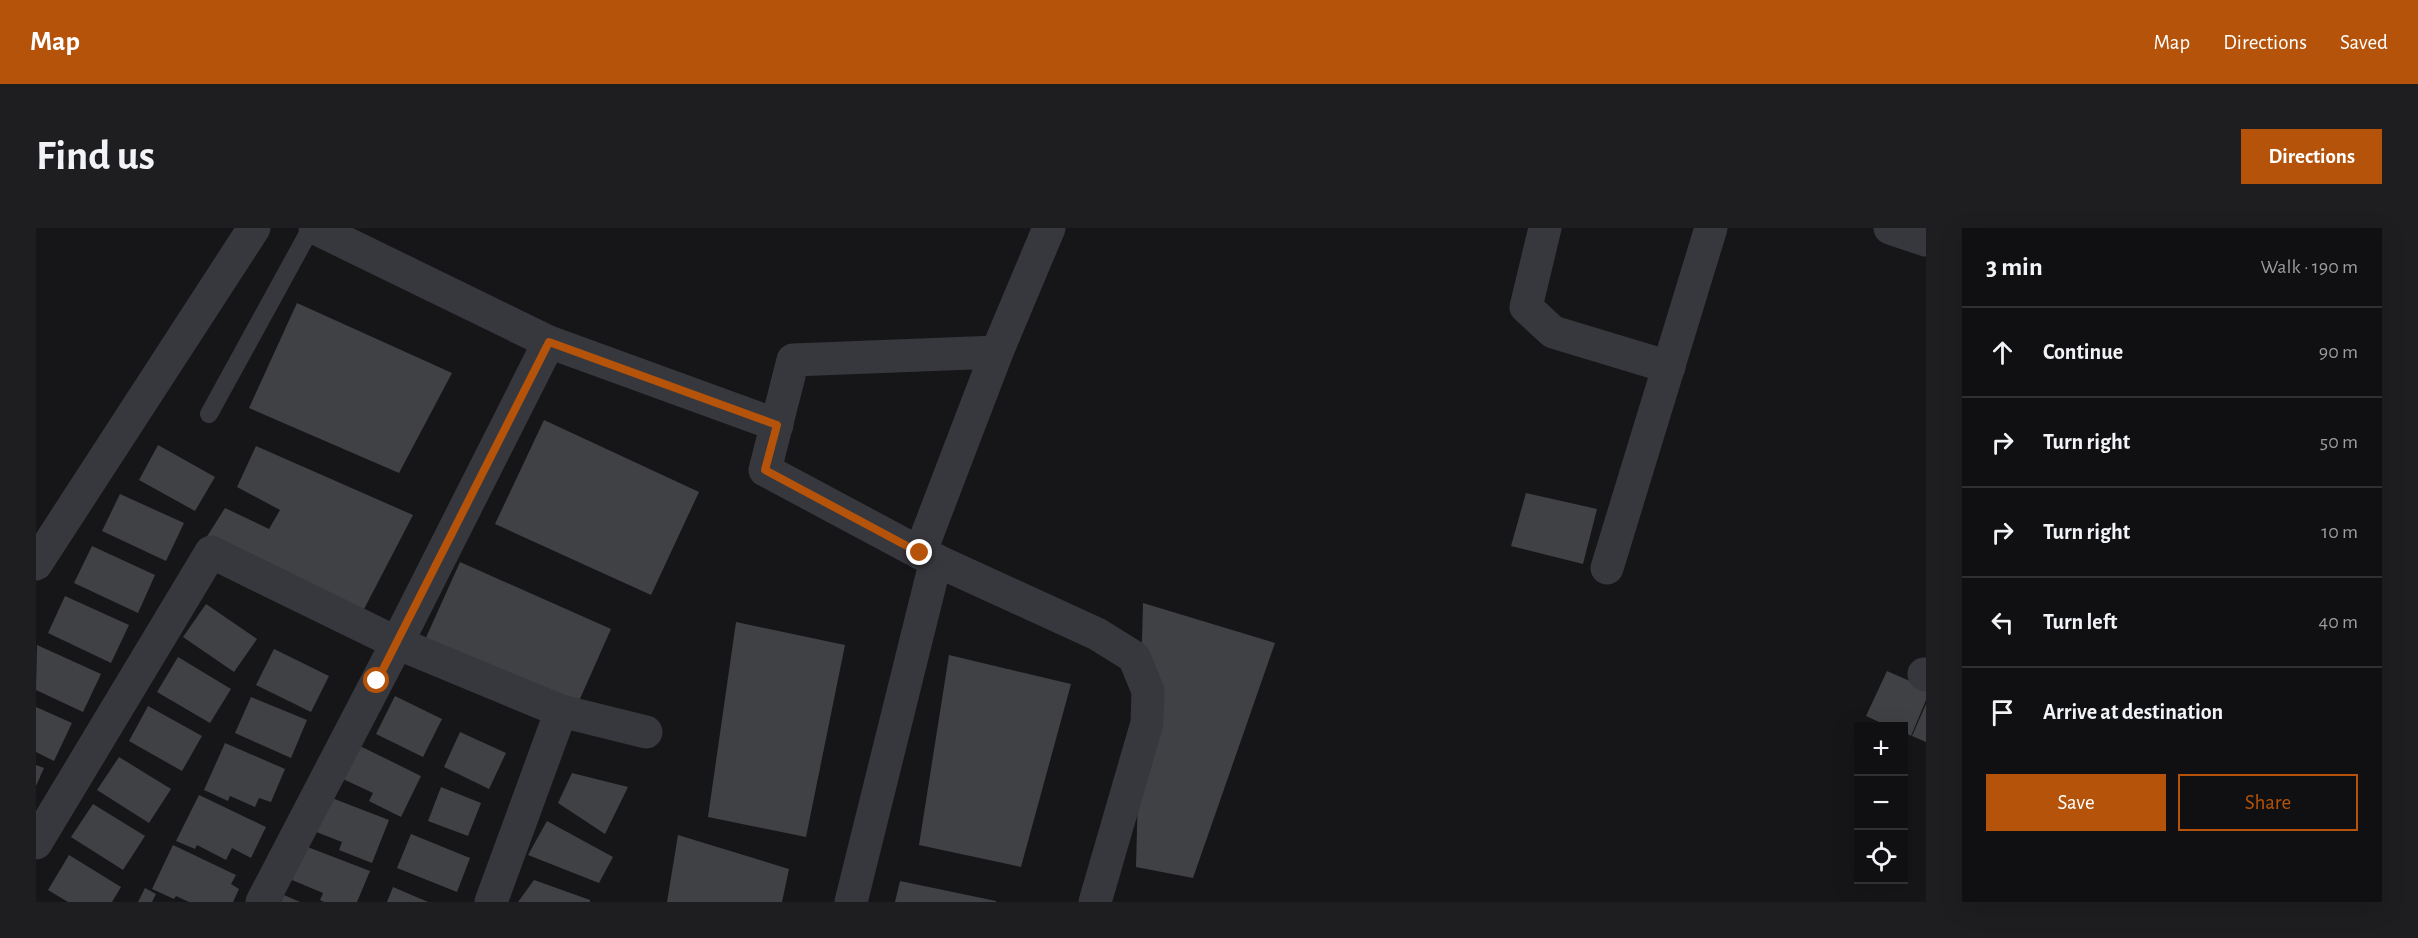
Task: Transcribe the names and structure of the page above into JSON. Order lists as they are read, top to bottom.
{
  "page": {
    "header": "Map",
    "nav": ["Map", "Directions", "Saved"],
    "buttons": [
      "Directions",
      ["Save", "Share"]
    ],
    "title": "Find us",
    "heading": ["3 min", "Walk · 190 m"],
    "list": [
      ["Continue", "90 m"],
      ["Turn right", "50 m"],
      ["Turn right", "10 m"],
      ["Turn left", "40 m"],
      "Arrive at destination"
    ],
    "map_buttons": ["+", "−"]
  }
}
